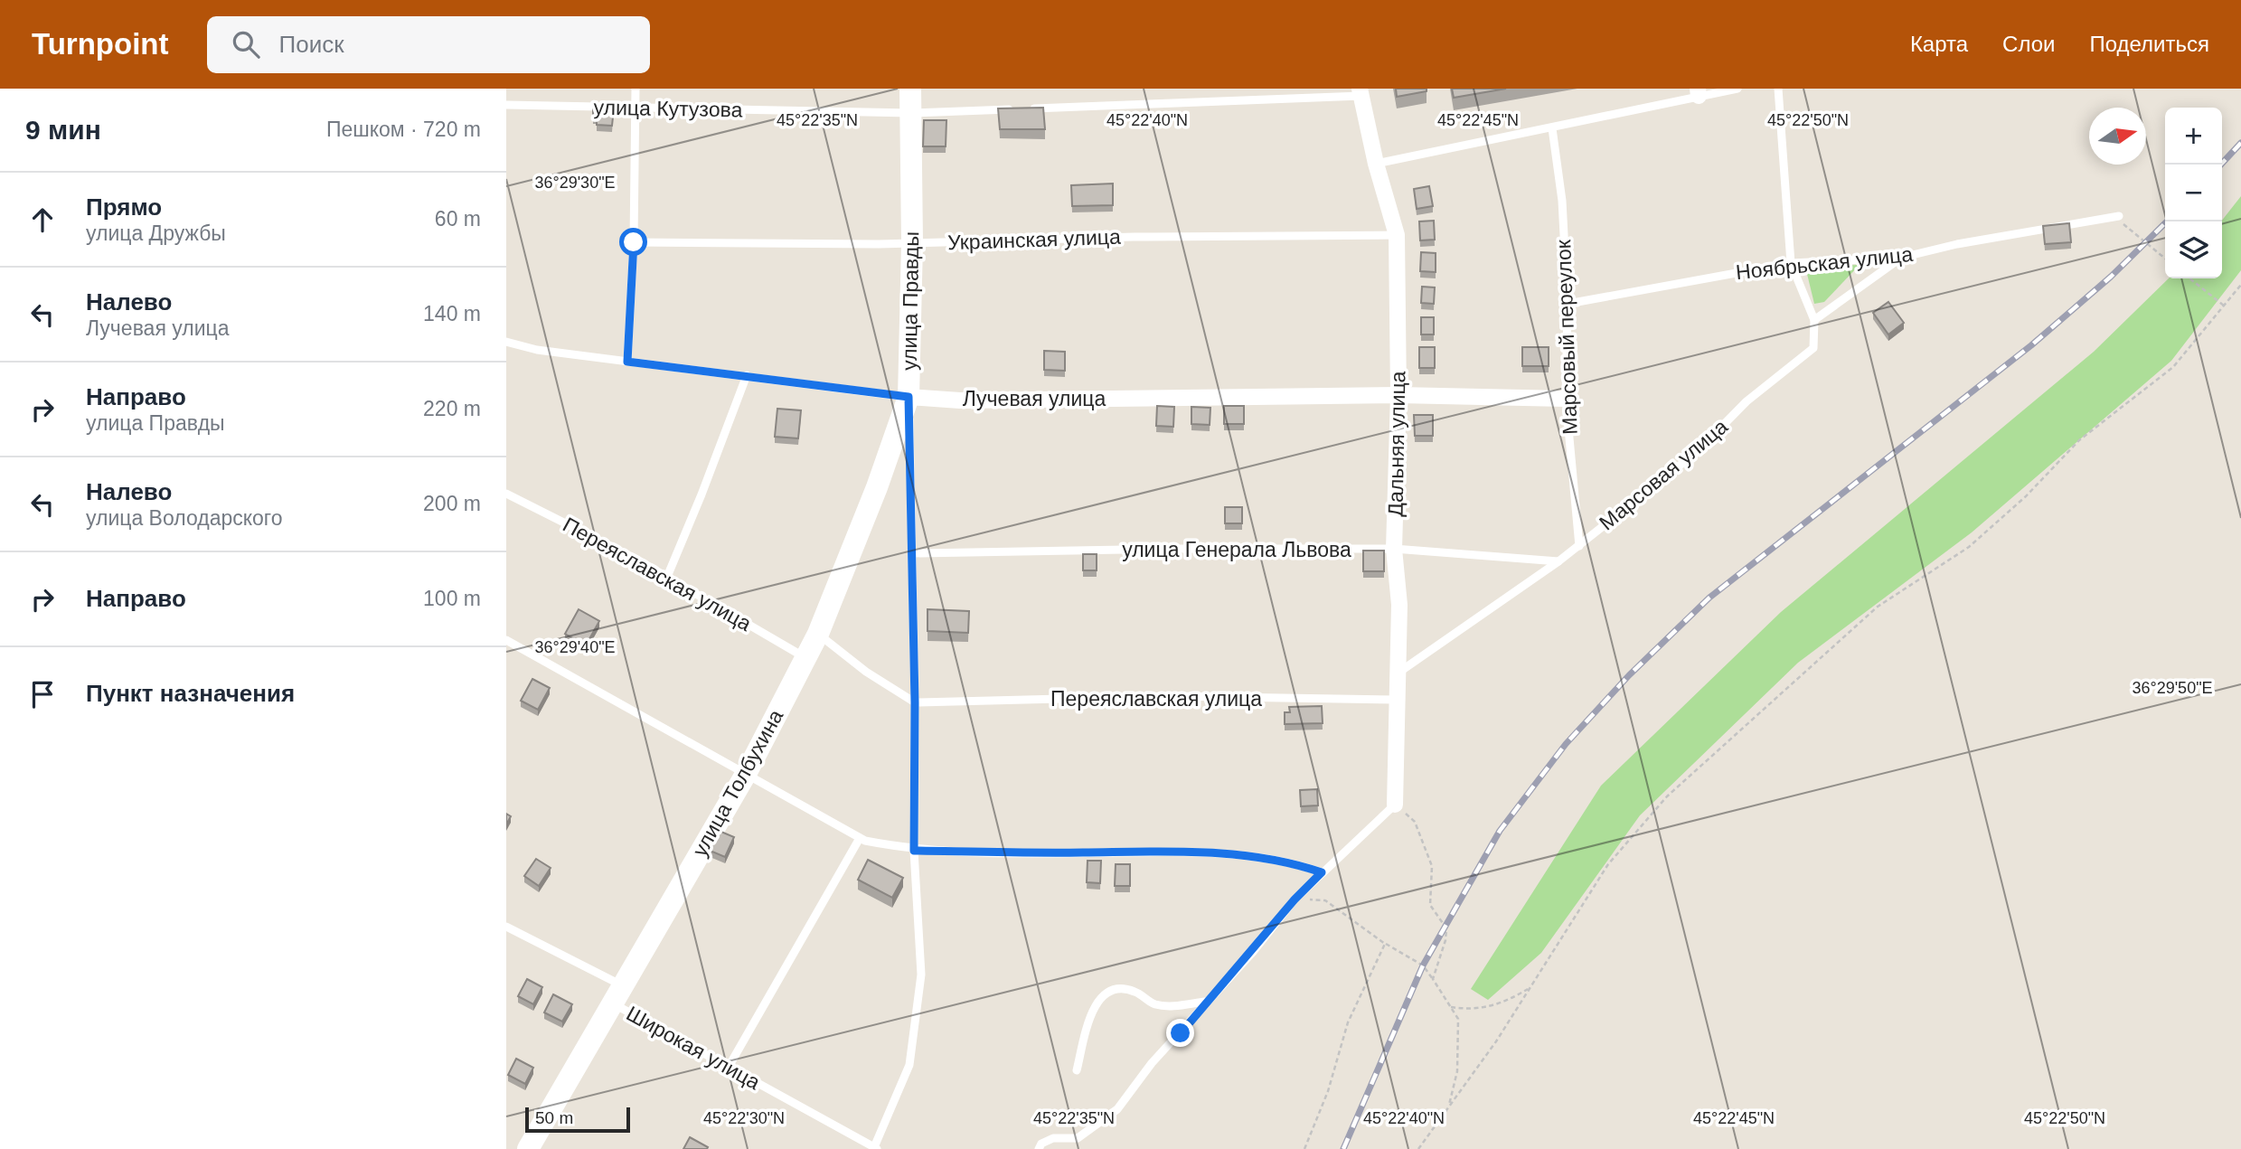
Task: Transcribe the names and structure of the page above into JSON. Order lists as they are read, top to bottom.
{
  "streets": {
    "main road": ["улица Правды", "улица Толбухина"],
    "street": ["Лучевая улица", "Дальняя улица"],
    "lane": [
      "улица Кутузова",
      "Украинская улица",
      "Ноябрьская улица",
      "Марсовый переулок",
      "Марсовая улица",
      "улица Генерала Львова",
      "Переяславская улица",
      "Широкая улица"
    ]
  },
  "crossings": [
    ["улица Кутузова", "улица Правды"],
    ["улица Кутузова", "Дальняя улица"],
    ["Украинская улица", "улица Правды"],
    ["Украинская улица", "Дальняя улица"],
    ["Ноябрьская улица", "Марсовый переулок"],
    ["улица Правды", "Лучевая улица"],
    ["улица Правды", "улица Генерала Львова"],
    ["улица Правды", "Переяславская улица"],
    ["улица Правды", "улица Толбухина"],
    ["улица Правды", "Широкая улица"],
    ["Марсовый переулок", "Лучевая улица"],
    ["Марсовый переулок", "Марсовая улица"],
    ["Лучевая улица", "Дальняя улица"],
    ["Лучевая улица", "улица Толбухина"],
    ["Дальняя улица", "Марсовая улица"],
    ["Дальняя улица", "улица Генерала Львова"],
    ["Дальняя улица", "Переяславская улица"],
    ["Марсовая улица", "улица Генерала Львова"],
    ["Переяславская улица", "улица Толбухина"],
    ["улица Толбухина", "Широкая улица"]
  ],
  "scale_bar": "50 m",
  "north": "right",
  "page": {
    "header": "Turnpoint",
    "search": "Поиск",
    "nav": ["Карта", "Слои", "Поделиться"],
    "heading": ["9 мин", "Пешком · 720 m"],
    "map_buttons": ["+", "−"],
    "list": [
      ["Прямо", "улица Дружбы", "60 m"],
      ["Налево", "Лучевая улица", "140 m"],
      ["Направо", "улица Правды", "220 m"],
      ["Налево", "улица Володарского", "200 m"],
      ["Направо", "100 m"],
      "Пункт назначения"
    ],
    "scale": "50 m"
  },
  "coordinates": [
    "45°22'35\"N",
    "45°22'40\"N",
    "45°22'45\"N",
    "45°22'50\"N",
    "36°29'30\"E",
    "36°29'40\"E",
    "36°29'50\"E",
    "45°22'30\"N"
  ]
}
